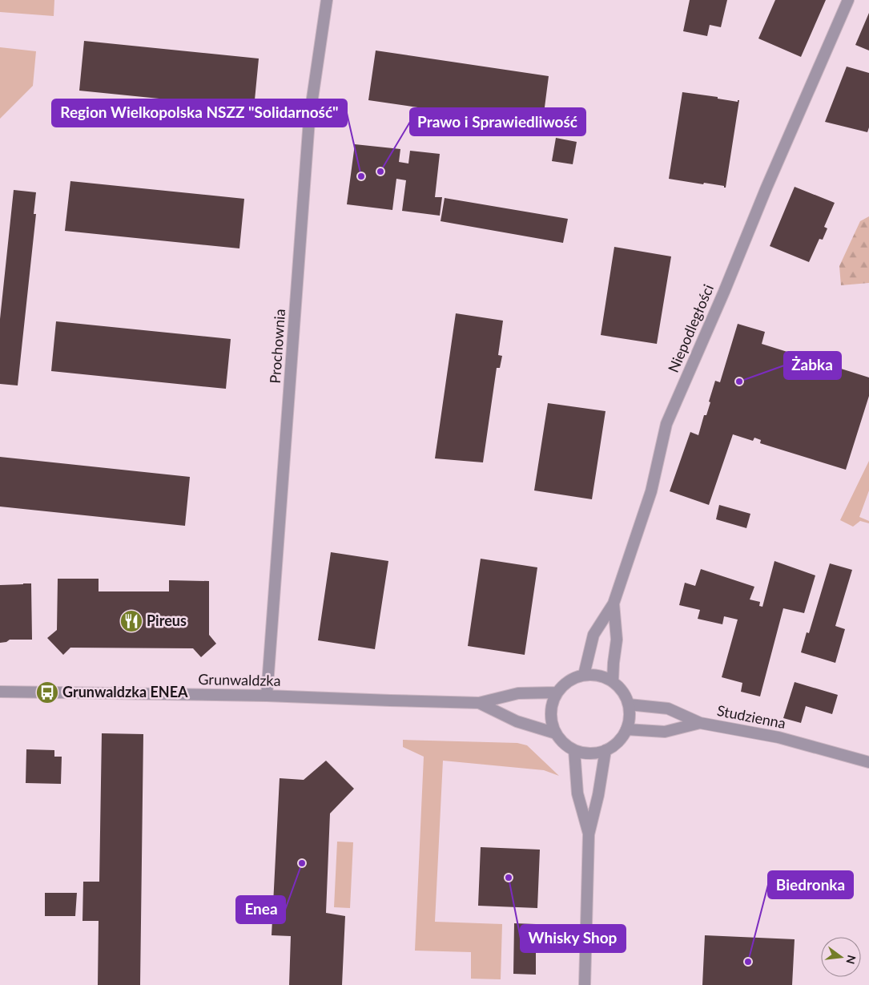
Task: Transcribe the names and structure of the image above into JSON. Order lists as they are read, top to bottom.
{
  "streets": {
    "street": [
      "Niepodległości",
      "Prochownia",
      "Grunwaldzka",
      "Studzienna"
    ]
  },
  "crossings": [
    ["Niepodległości", "Grunwaldzka"],
    ["Niepodległości", "Studzienna"],
    ["Prochownia", "Grunwaldzka"],
    ["Grunwaldzka", "Studzienna"]
  ],
  "places": {
    "other": [
      "Prawo i Sprawiedliwość",
      "Region Wielkopolska NSZZ \"Solidarność\"",
      "Żabka",
      "Enea",
      "Whisky Shop",
      "Biedronka"
    ],
    "restaurant": ["Pireus"],
    "bus stop": ["Grunwaldzka ENEA"]
  },
  "north": "right"
}
